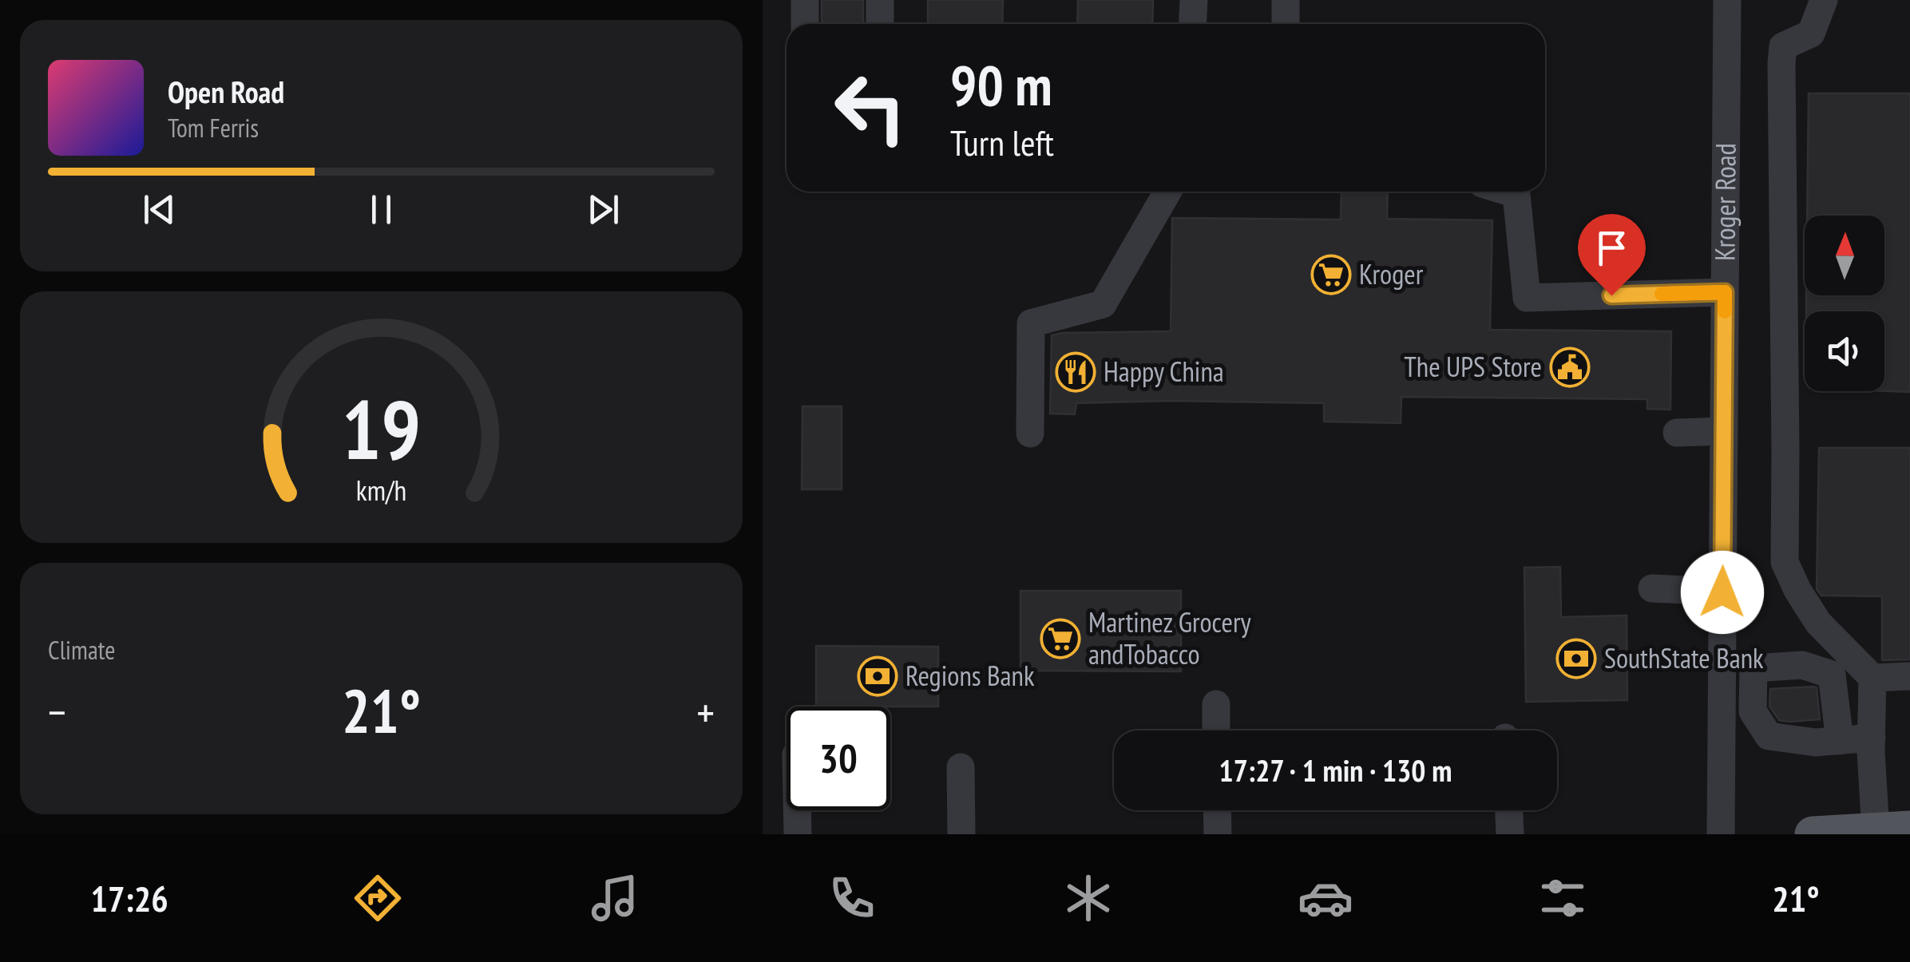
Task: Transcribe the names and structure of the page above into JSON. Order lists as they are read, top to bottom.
{
  "streets": {
    "street": ["Kroger Road"]
  },
  "places": {
    "supermarket": ["Kroger", "Martinez Grocery andTobacco"],
    "public building": ["The UPS Store"],
    "restaurant": ["Happy China"],
    "bank": ["SouthState Bank", "Regions Bank"]
  },
  "north": "top",
  "page": {
    "turn": ["90 m", "Turn left"],
    "song": ["Open Road", "Tom Ferris"],
    "tile": "Climate",
    "heat": ["−", "21°", "+"],
    "limit": "30",
    "trip": "17:27 · 1 min · 130 m",
    "tabs": ["17:26", "21°"],
    "gauge": ["19", "km/h"]
  }
}
